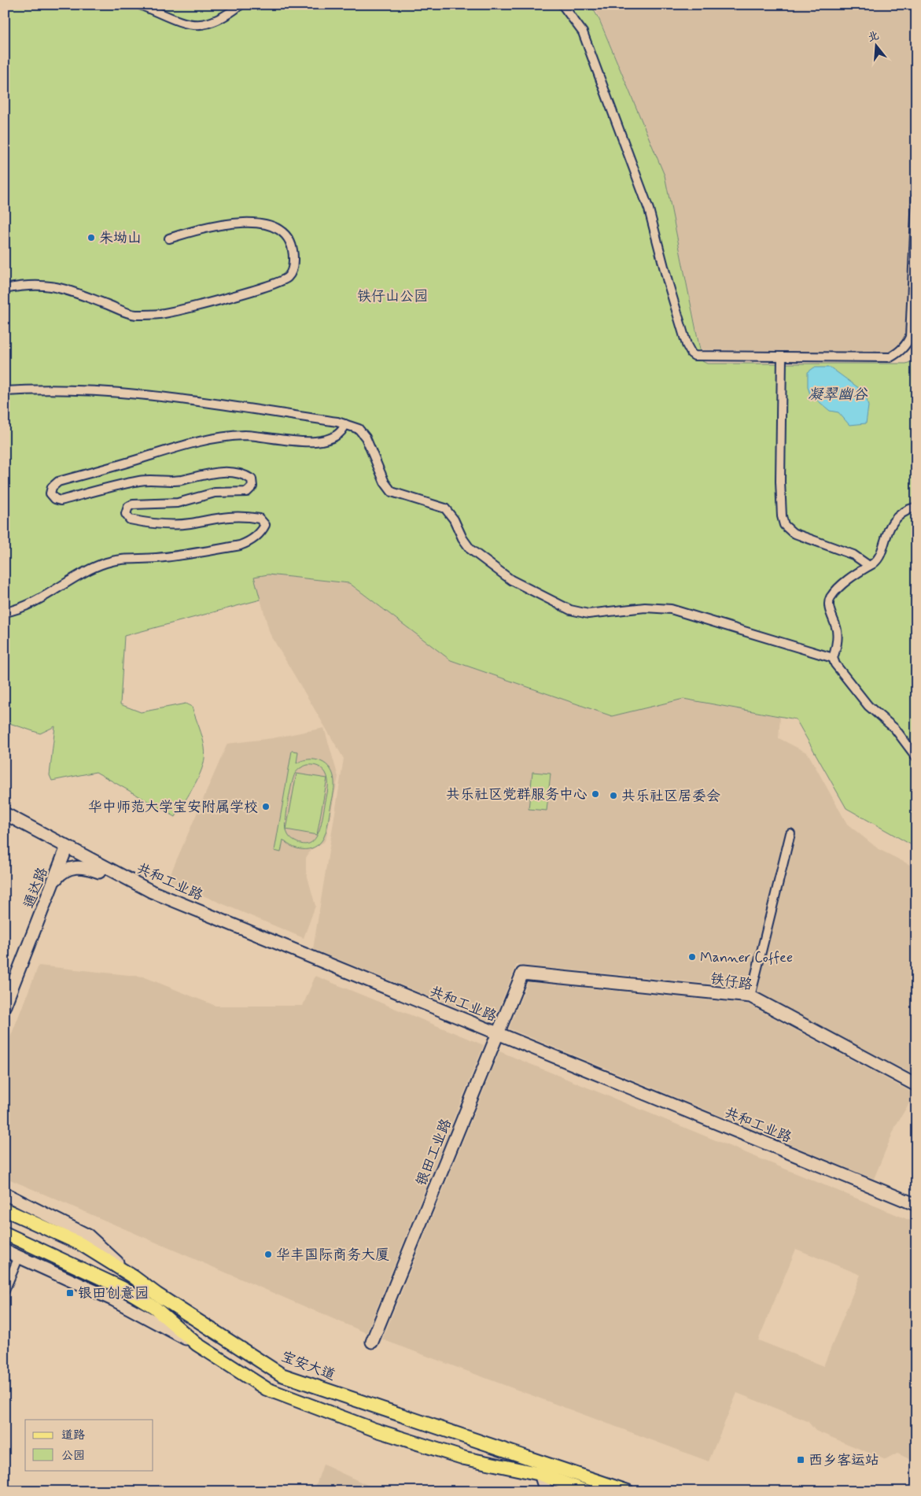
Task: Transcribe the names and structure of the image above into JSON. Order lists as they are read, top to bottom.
{
  "streets": {
    "main road": ["宝安大道"],
    "street": [
      "共和工业路",
      "通达路",
      "铁仔路",
      "银田工业路"
    ]
  },
  "crossings": [
    ["共和工业路", "通达路"],
    ["共和工业路", "银田工业路"],
    ["铁仔路", "银田工业路"]
  ],
  "water": ["凝翠幽谷"],
  "parks": ["铁仔山公园"],
  "places": {
    "other": [
      "朱坳山",
      "共乐社区党群服务中心",
      "共乐社区居委会",
      "华中师范大学宝安附属学校",
      "Manner Coffee",
      "华丰国际商务大厦"
    ],
    "transit": ["银田创意园", "西乡客运站"]
  },
  "legend": ["道路", "公园"],
  "north": "top"
}
